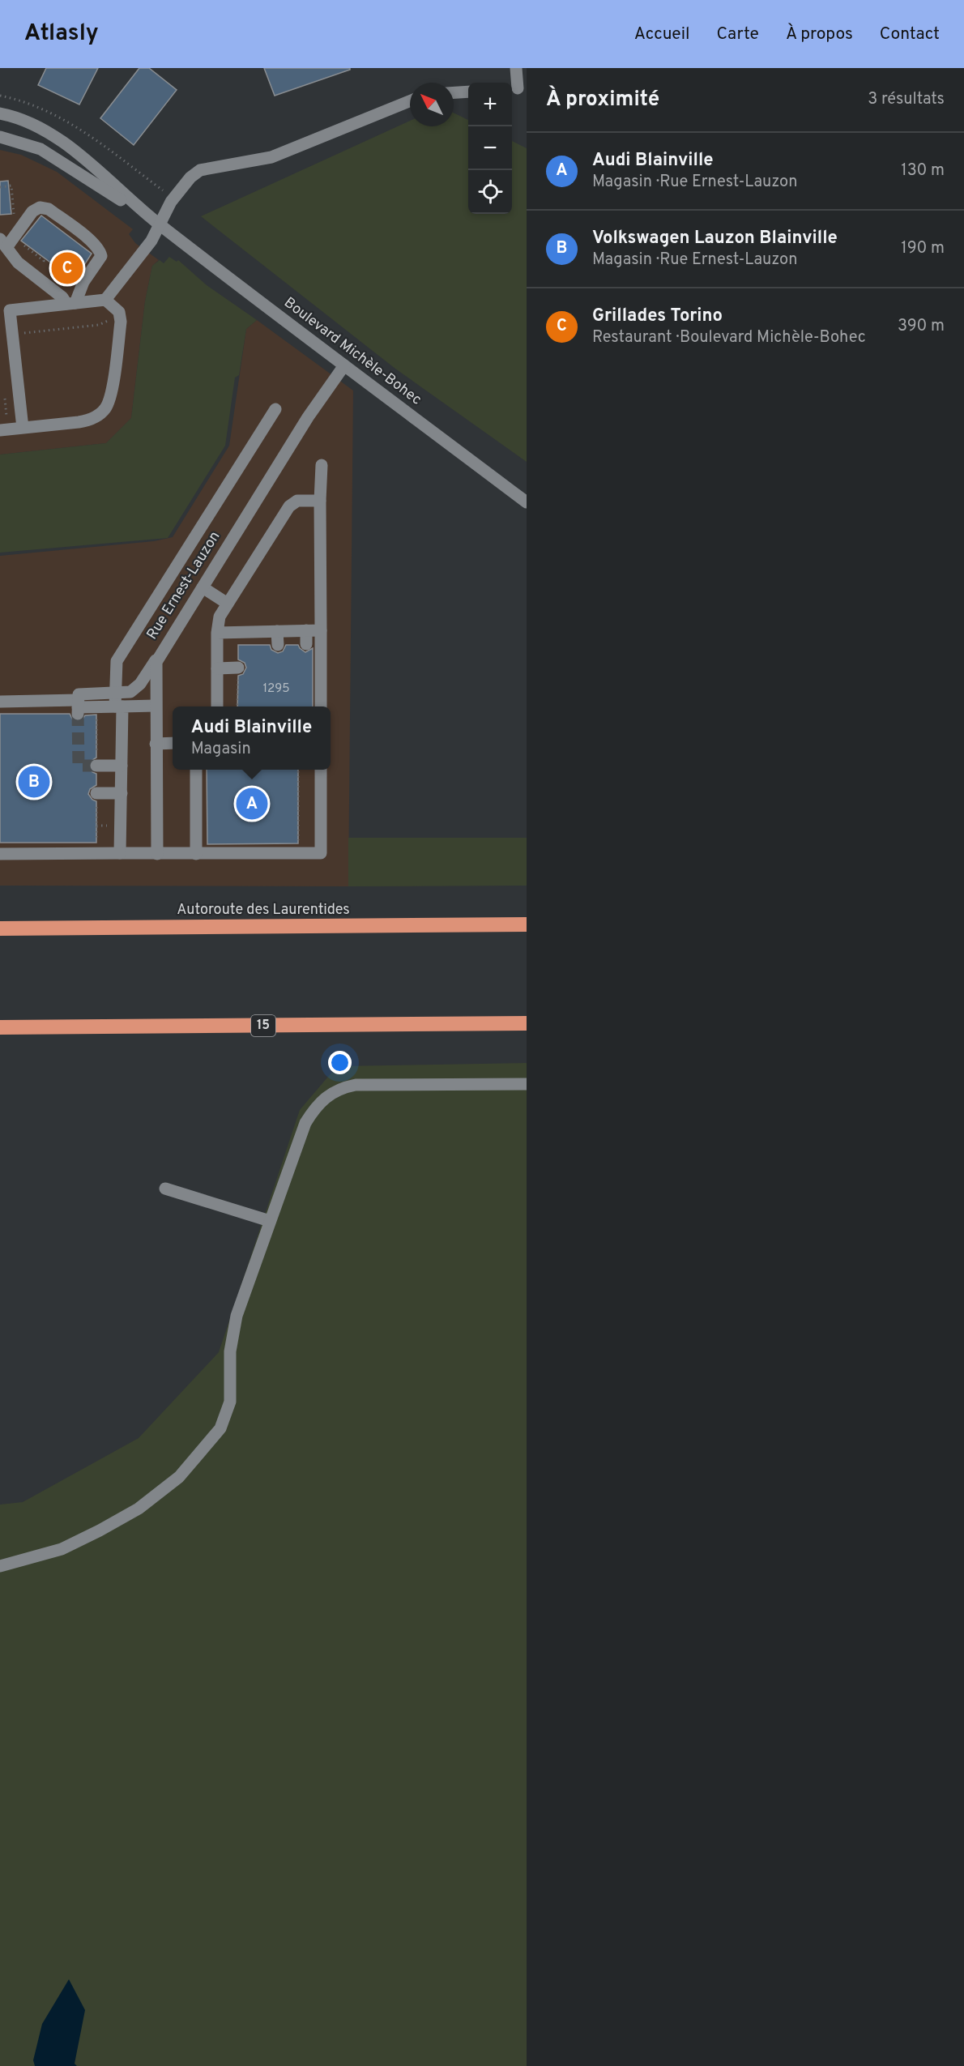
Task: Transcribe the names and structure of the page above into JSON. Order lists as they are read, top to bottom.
{
  "streets": {
    "highway": ["Autoroute des Laurentides", "15"],
    "street": ["Boulevard Michèle-Bohec", "Rue Ernest-Lauzon"]
  },
  "crossings": [
    ["Boulevard Michèle-Bohec", "Rue Ernest-Lauzon"]
  ],
  "house_numbers": ["1295"],
  "north": "top left",
  "page": {
    "header": "Atlasly",
    "nav": [
      "Accueil",
      "Carte",
      "À propos",
      "Contact"
    ],
    "heading": ["À proximité", "3 résultats"],
    "map_buttons": ["+", "−"],
    "list": [
      {
        "mark": "A",
        "name": "Audi Blainville",
        "note": "Magasin · Rue Ernest-Lauzon",
        "value": "130 m"
      },
      {
        "mark": "B",
        "name": "Volkswagen Lauzon Blainville",
        "note": "Magasin · Rue Ernest-Lauzon",
        "value": "190 m"
      },
      {
        "mark": "C",
        "name": "Grillades Torino",
        "note": "Restaurant · Boulevard Michèle-Bohec",
        "value": "390 m"
      }
    ],
    "pins": ["C", "B", "A"],
    "popup": ["Audi Blainville", "Magasin"]
  }
}
